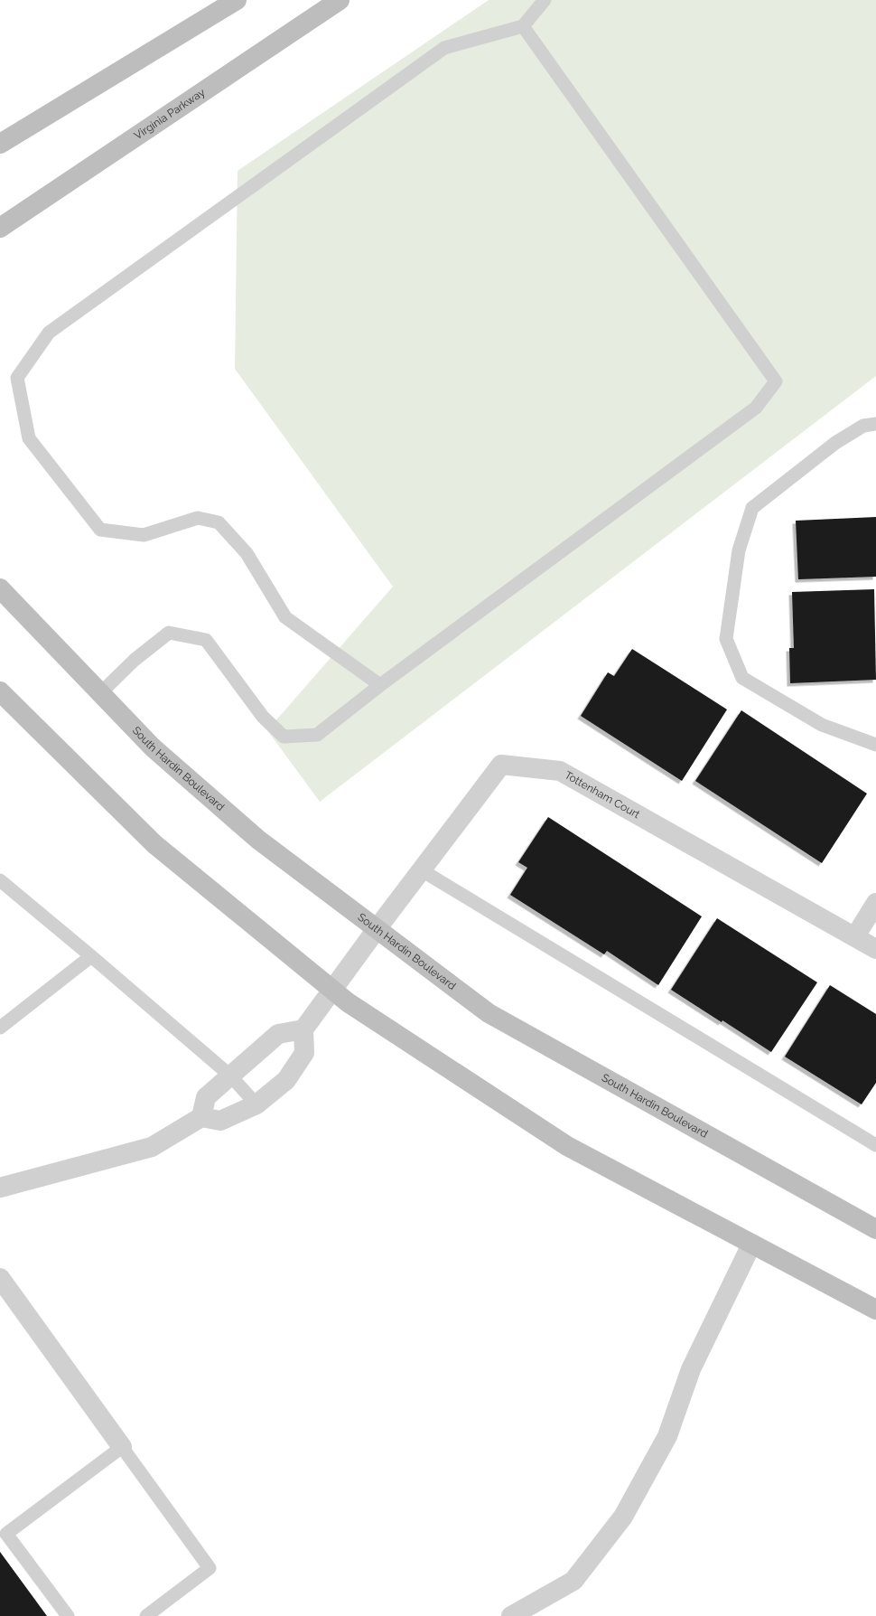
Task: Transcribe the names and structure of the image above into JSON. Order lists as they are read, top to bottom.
{
  "streets": {
    "main road": ["Virginia Parkway", "South Hardin Boulevard"],
    "street": ["Tottenham Court"]
  },
  "crossings": [
    ["South Hardin Boulevard", "Tottenham Court"]
  ]
}
